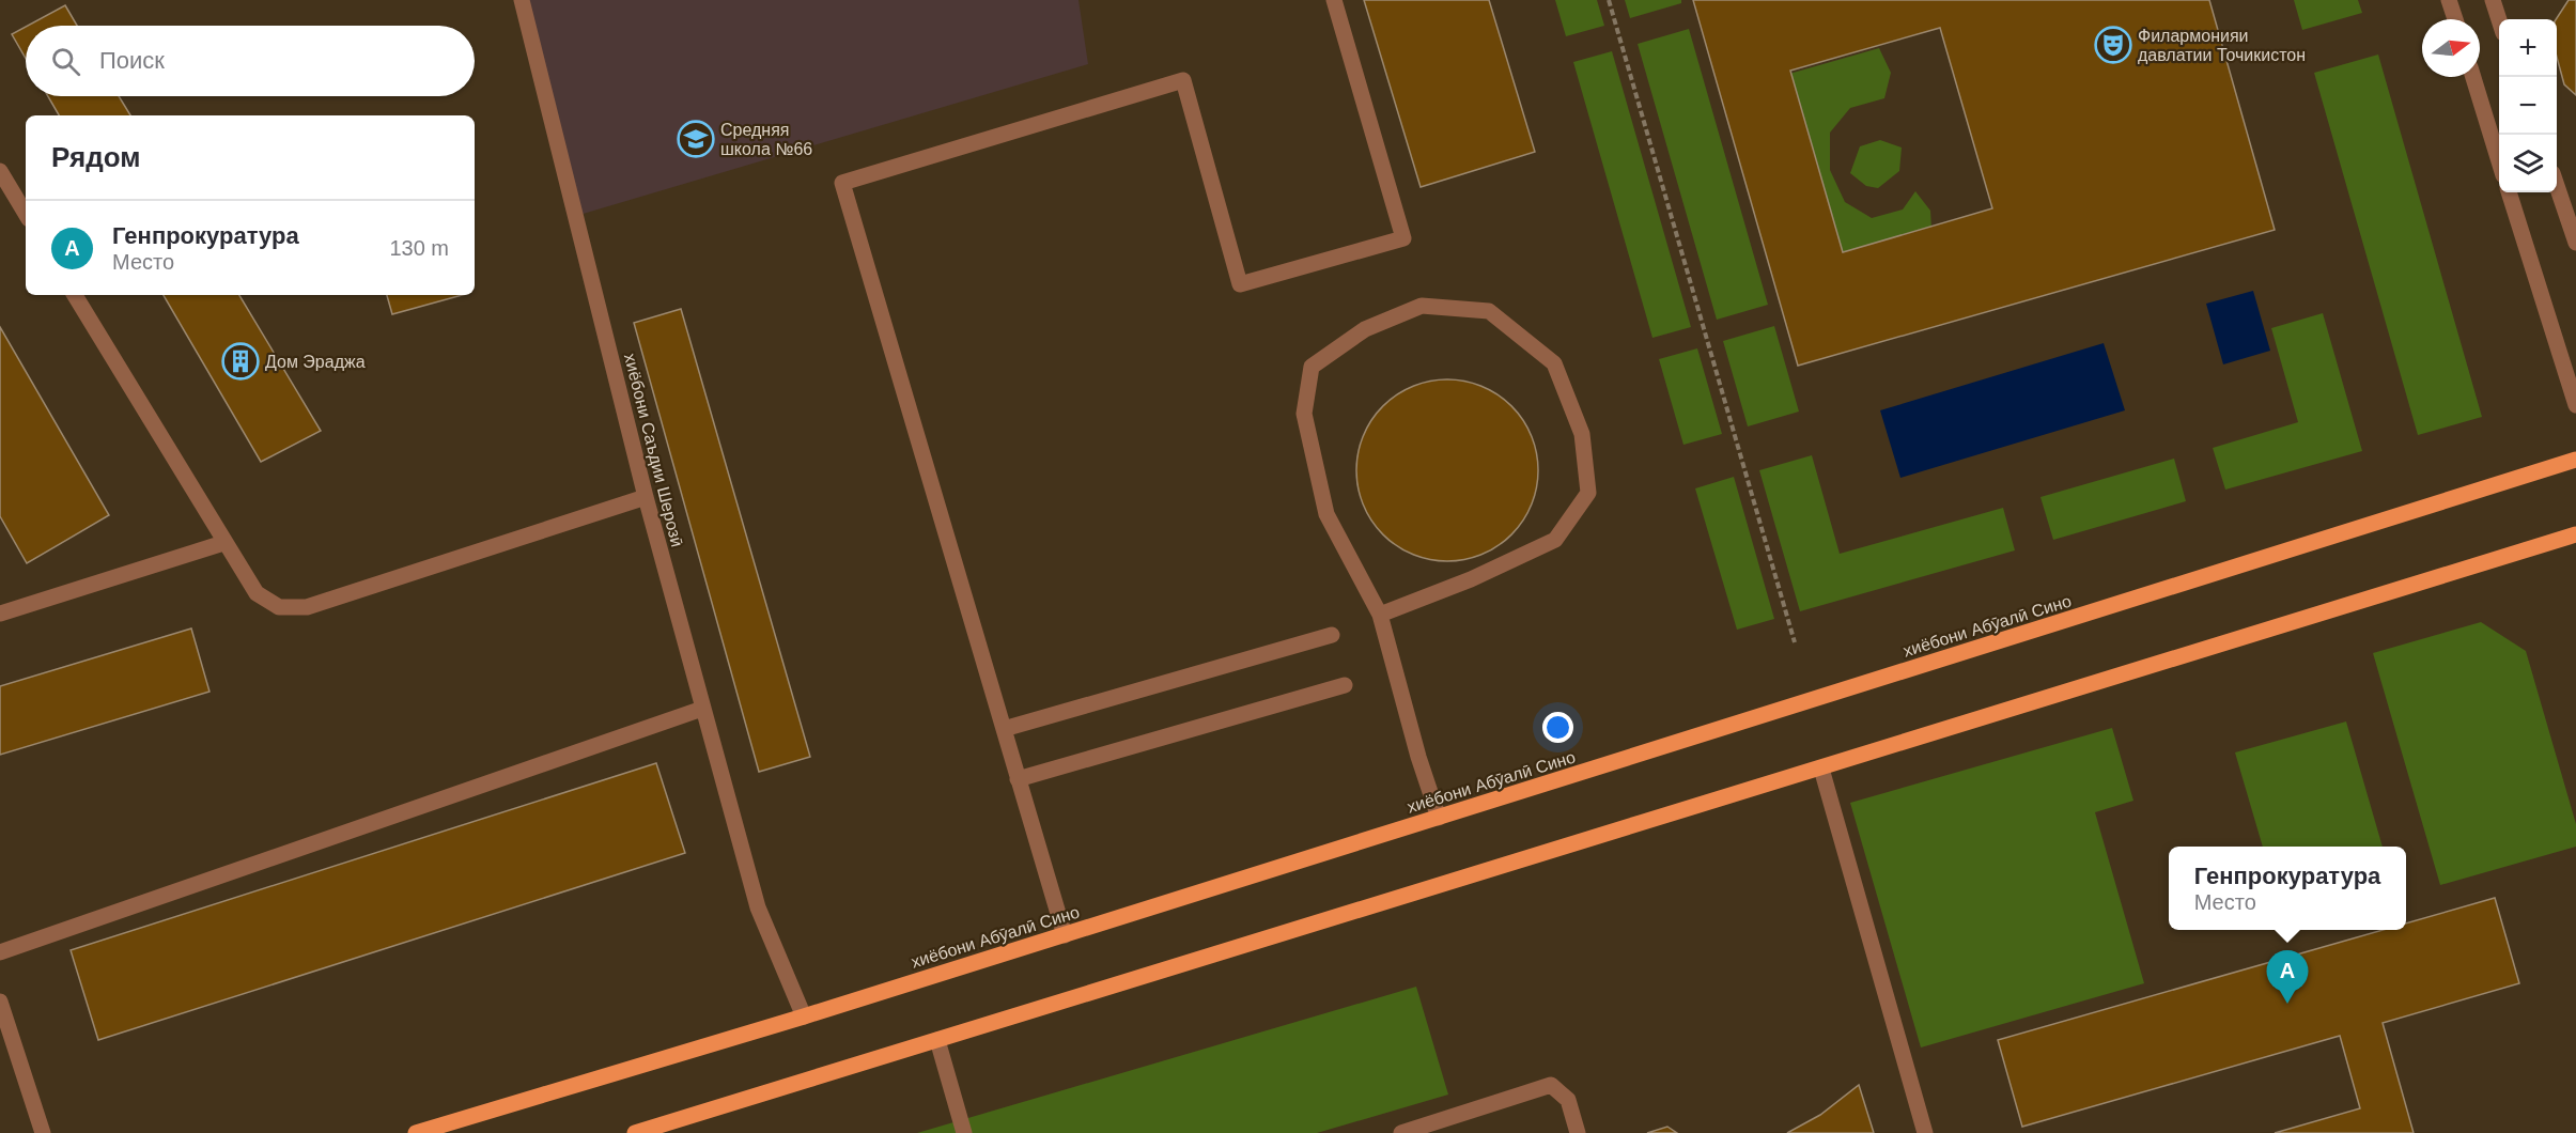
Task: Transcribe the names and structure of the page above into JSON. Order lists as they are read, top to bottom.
{
  "streets": {
    "main road": ["хиёбони Абӯалӣ Сино"],
    "street": ["хиёбони Саъдии Шерозӣ"]
  },
  "crossings": [
    ["хиёбони Саъдии Шерозӣ", "хиёбони Абӯалӣ Сино"]
  ],
  "places": {
    "theatre": ["Филармонияи давлатии Точикистон"],
    "school or university": ["Средняя школа №66"],
    "building": ["Дом Эраджа"]
  },
  "north": "right",
  "page": {
    "map_buttons": ["+", "−"],
    "search": "Поиск",
    "heading": "Рядом",
    "list": [
      {
        "mark": "A",
        "name": "Генпрокуратура",
        "note": "Место",
        "value": "130 m"
      }
    ],
    "popup": ["Генпрокуратура", "Место"],
    "pins": "A"
  }
}
